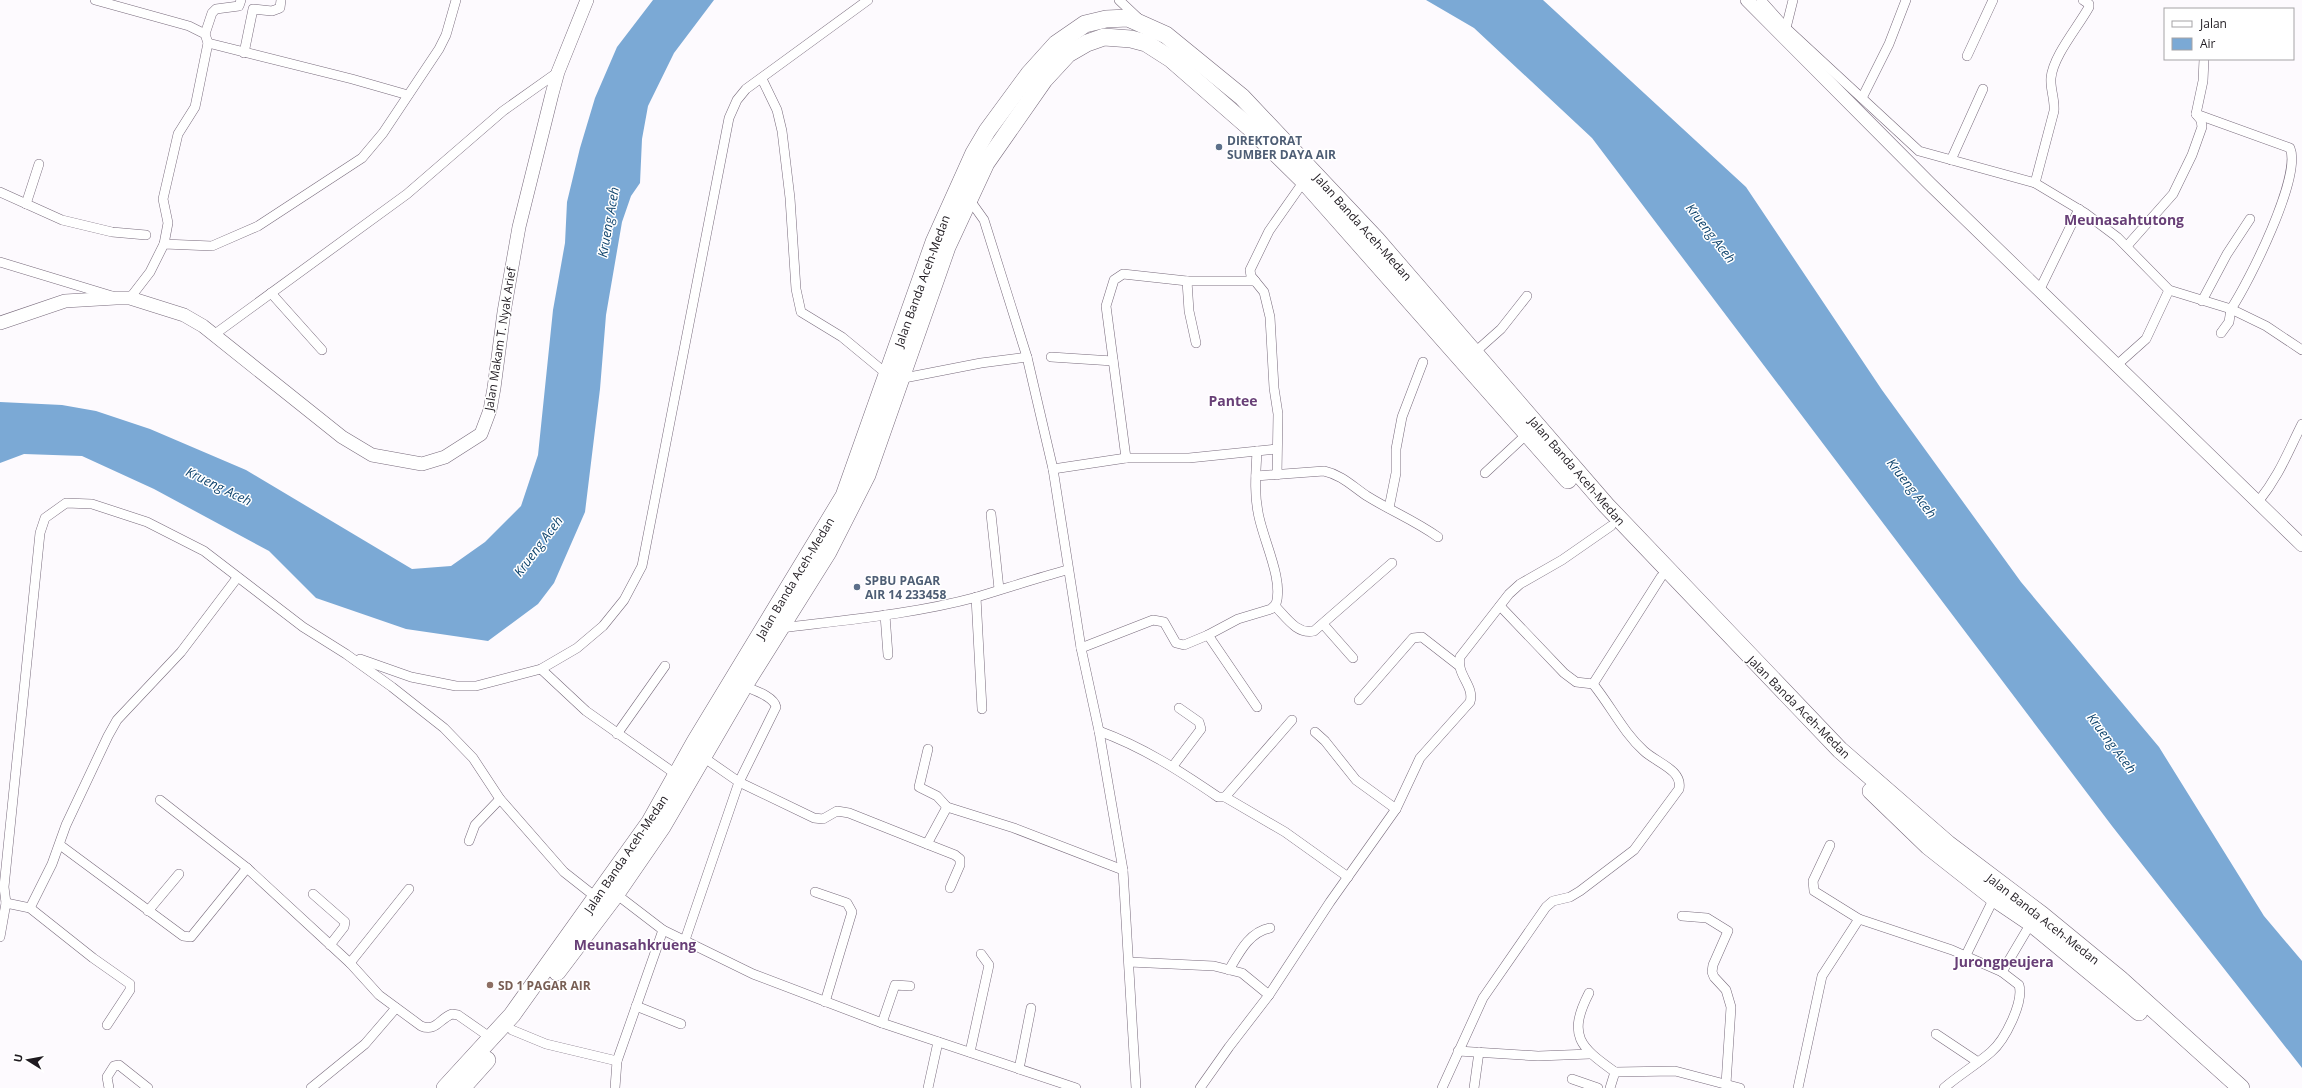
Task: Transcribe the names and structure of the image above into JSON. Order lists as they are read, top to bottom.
{
  "streets": {
    "highway": ["Jalan Banda Aceh-Medan"],
    "street": ["Jalan Makam T. Nyak Arief"]
  },
  "districts": [
    "Meunasahtutong",
    "Pantee",
    "Meunasahkrueng",
    "Jurongpeujera"
  ],
  "water": ["Krueng Aceh"],
  "places": ["DIREKTORAT SUMBER DAYA AIR", "SPBU PAGAR AIR 14 233458", "SD 1 PAGAR AIR"],
  "legend": ["Jalan", "Air"],
  "north": "left"
}
